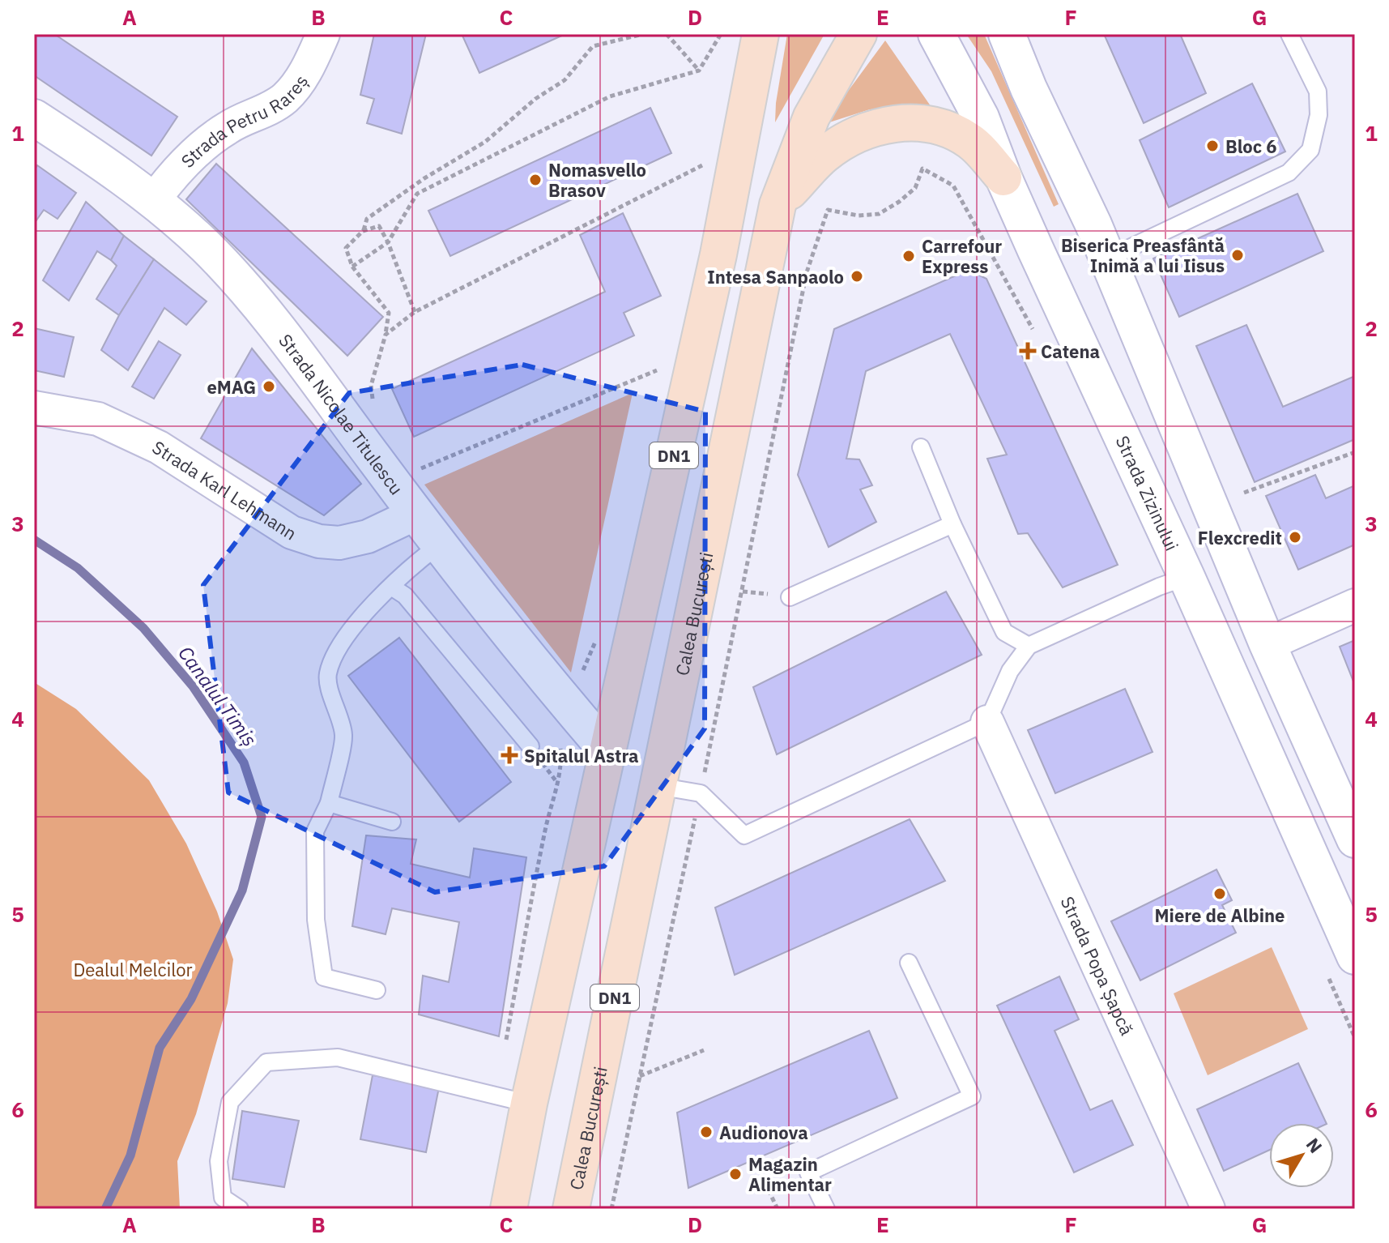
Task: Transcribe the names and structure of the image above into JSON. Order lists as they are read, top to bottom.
{
  "streets": {
    "main road": [
      "Strada Nicolae Titulescu",
      "DN1",
      "Strada Zizinului",
      "Calea București"
    ],
    "street": ["Strada Petru Rareș", "Strada Karl Lehmann", "Strada Popa Șapcă"]
  },
  "crossings": [
    ["Strada Petru Rareș", "Strada Nicolae Titulescu"],
    ["Strada Nicolae Titulescu", "DN1"],
    ["Strada Nicolae Titulescu", "Strada Karl Lehmann"]
  ],
  "water": ["Canalul Timiș"],
  "parks": ["Dealul Melcilor"],
  "places": {
    "other": [
      "Bloc 6",
      "Nomasvello Brasov",
      "Biserica Preasfântă Inimă a lui Iisus",
      "Carrefour Express",
      "Intesa Sanpaolo",
      "eMAG",
      "Flexcredit",
      "Miere de Albine",
      "Audionova",
      "Magazin Alimentar"
    ],
    "health": ["Catena", "Spitalul Astra"]
  },
  "north": "top right",
  "grid": {
    "columns": [
      "A",
      "B",
      "C",
      "D",
      "E",
      "F",
      "G"
    ],
    "rows": [
      "1",
      "2",
      "3",
      "4",
      "5",
      "6"
    ]
  }
}
